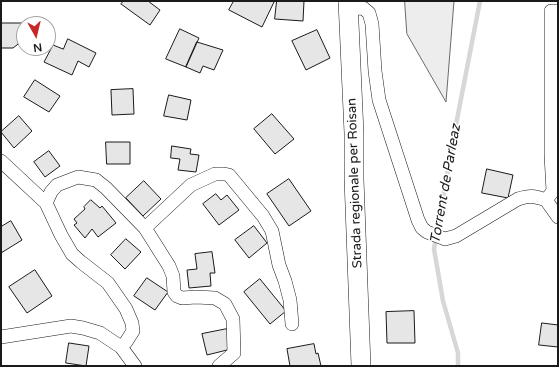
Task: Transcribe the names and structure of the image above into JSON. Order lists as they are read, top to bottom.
{
  "streets": {
    "main road": ["Strada regionale per Roisan"]
  },
  "water": ["Torrent de Parleaz"],
  "north": "bottom"
}
